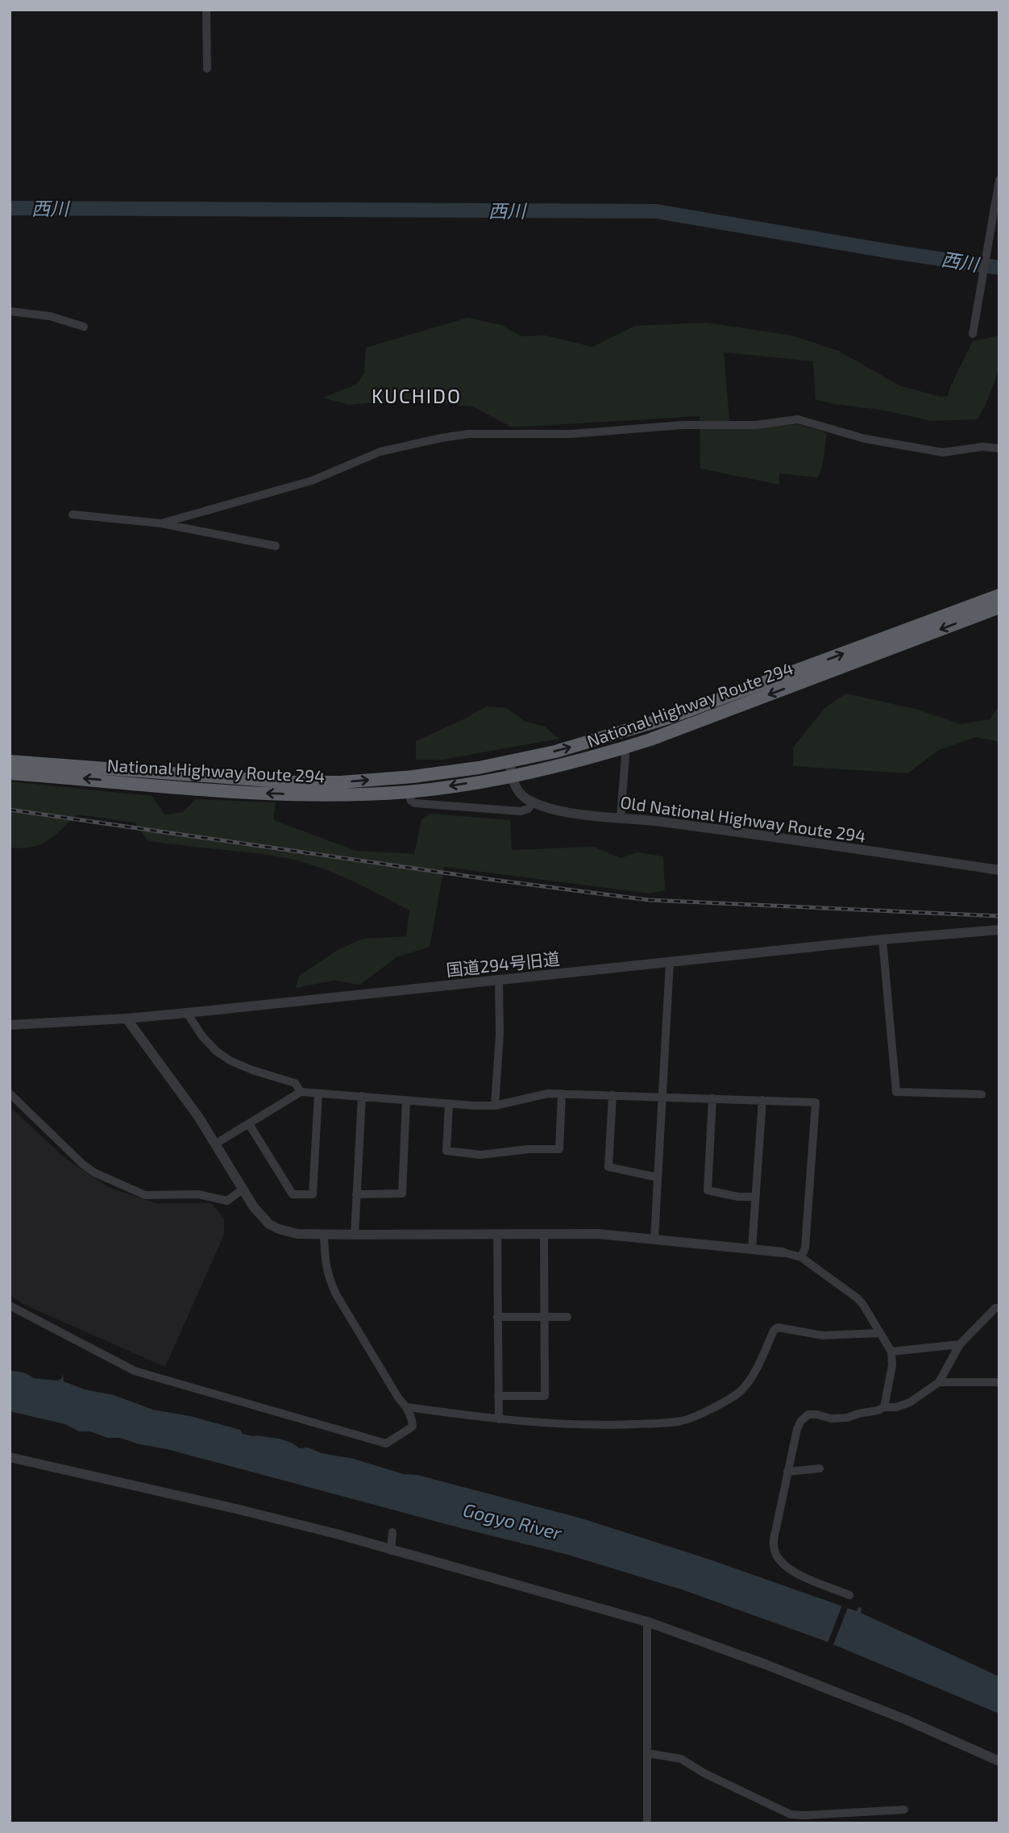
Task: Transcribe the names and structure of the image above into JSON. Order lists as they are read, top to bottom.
{
  "streets": {
    "highway": ["National Highway Route 294"],
    "street": ["Old National Highway Route 294", "国道294号旧道"]
  },
  "crossings": [
    ["National Highway Route 294", "Old National Highway Route 294"]
  ],
  "districts": ["KUCHIDO"],
  "water": ["西川", "Gogyo River"]
}
